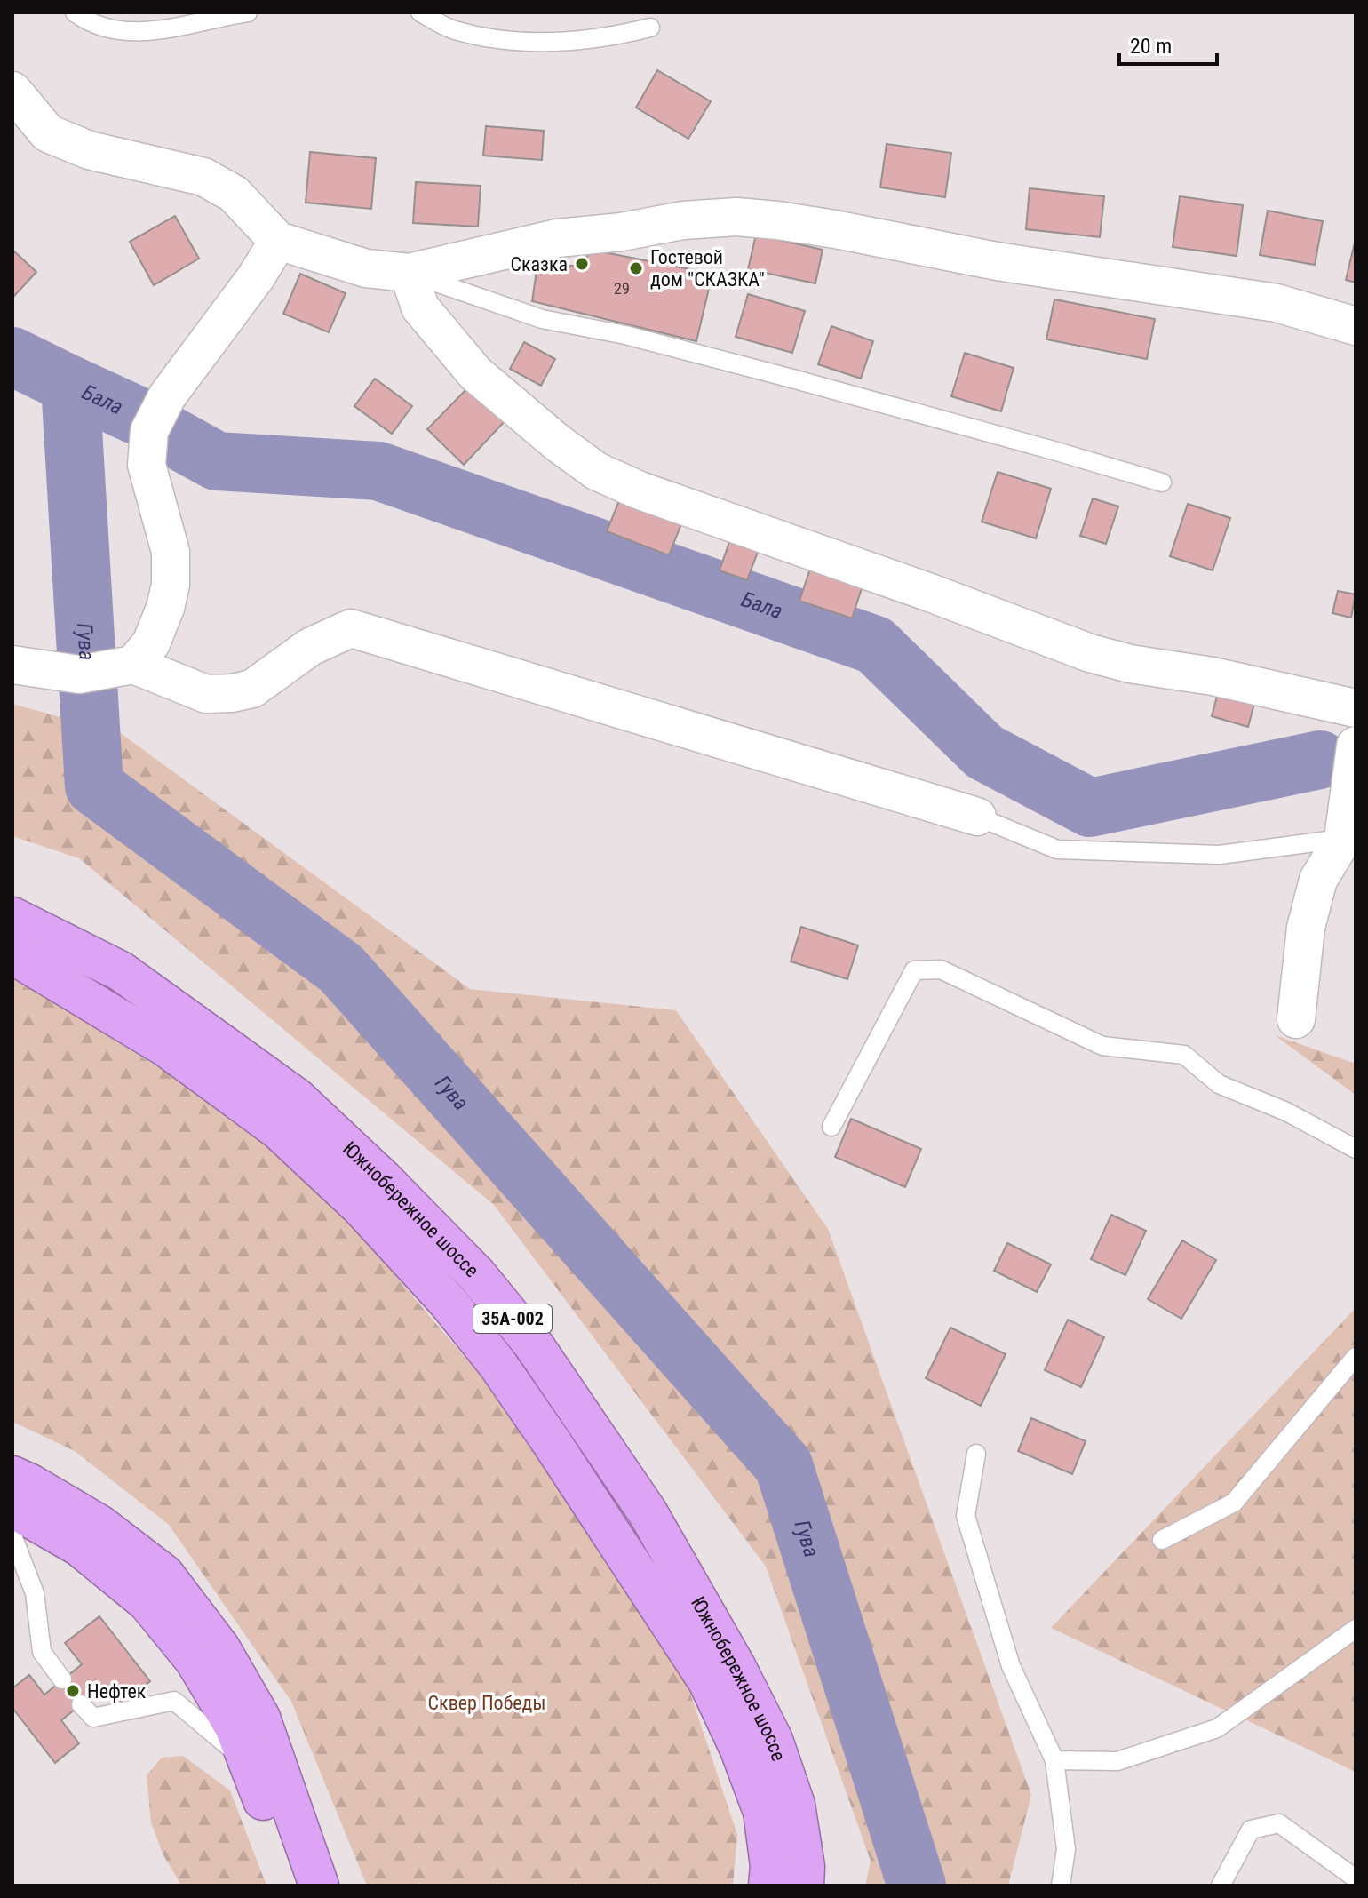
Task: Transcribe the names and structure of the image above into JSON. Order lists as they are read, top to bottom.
{
  "streets": {
    "highway": ["Южнобережное шоссе", "35А-002"]
  },
  "water": ["Бала", "Гува"],
  "parks": ["Сквер Победы"],
  "places": ["Сказка", "Гостевой дом \"СКАЗКА\"", "Нефтек"],
  "house_numbers": ["29"],
  "scale_bar": "20 m"
}
